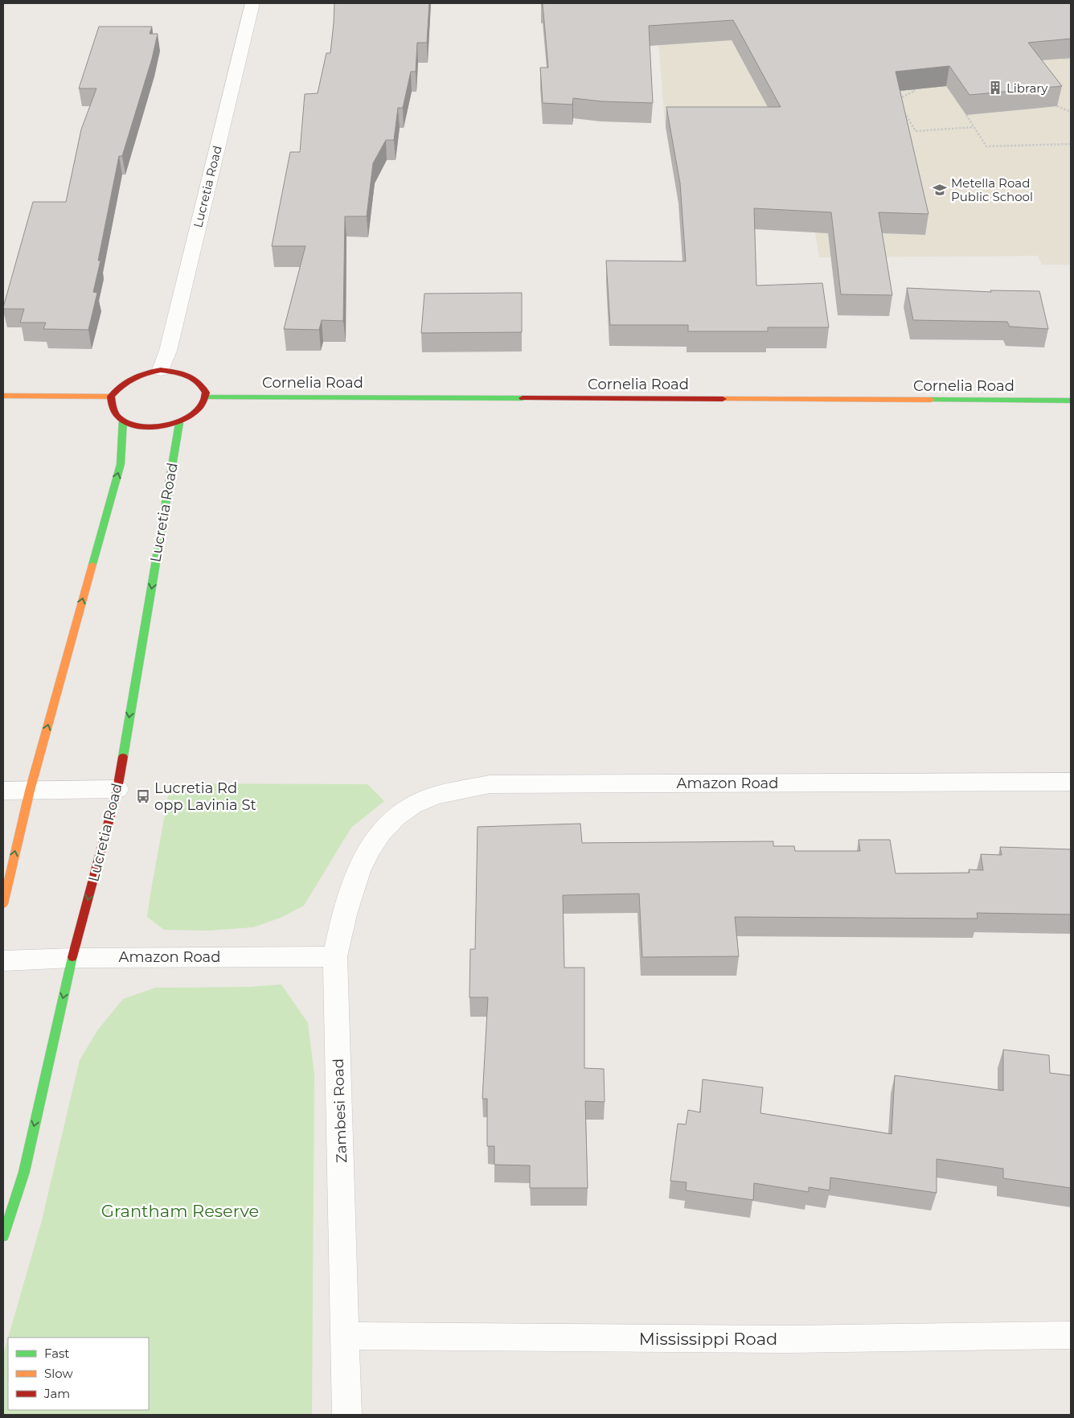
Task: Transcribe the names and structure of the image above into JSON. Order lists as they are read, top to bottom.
{
  "streets": {
    "street": [
      "Lucretia Road",
      "Cornelia Road",
      "Amazon Road",
      "Zambesi Road",
      "Mississippi Road"
    ]
  },
  "crossings": [
    ["Lucretia Road", "Cornelia Road"],
    ["Lucretia Road", "Amazon Road"],
    ["Amazon Road", "Zambesi Road"],
    ["Zambesi Road", "Mississippi Road"]
  ],
  "parks": ["Grantham Reserve"],
  "places": {
    "building": ["Library"],
    "school or university": ["Metella Road Public School"],
    "bus stop": ["Lucretia Rd opp Lavinia St"]
  },
  "legend": ["Fast", "Slow", "Jam"]
}
